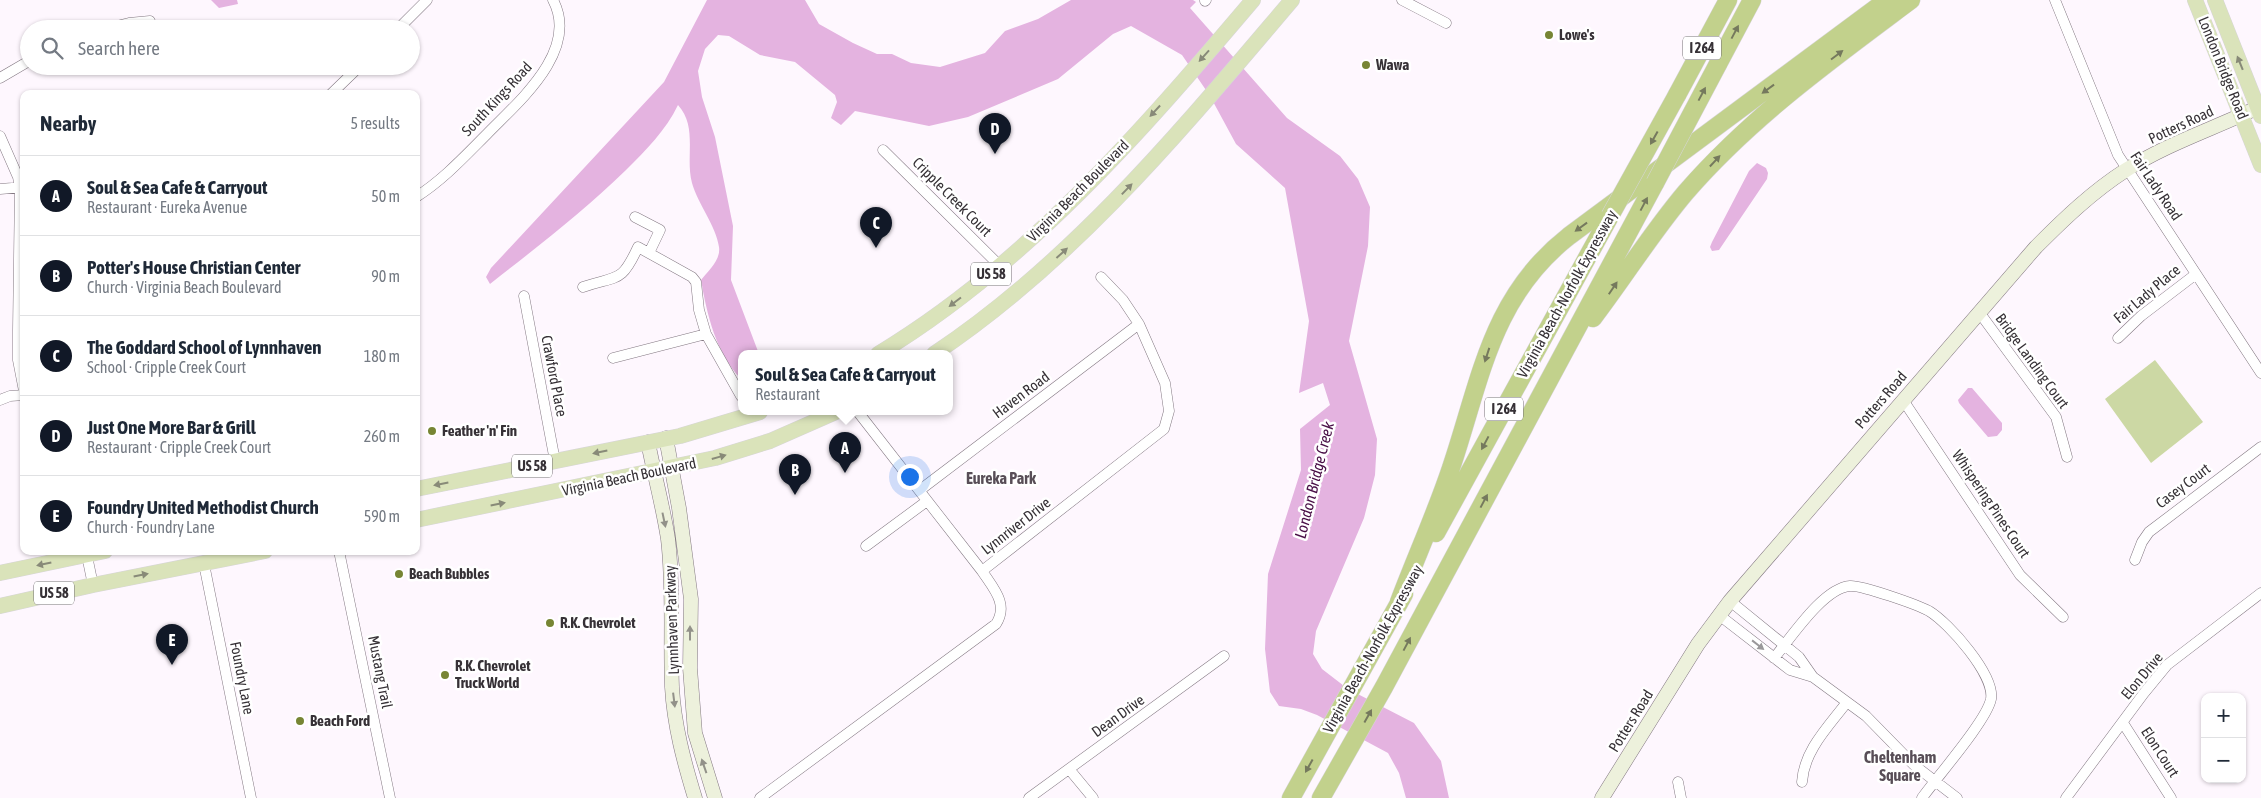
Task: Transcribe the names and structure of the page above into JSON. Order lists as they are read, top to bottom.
{
  "streets": {
    "highway": ["I 264", "Virginia Beach-Norfolk Expressway"],
    "main road": ["London Bridge Road", "Virginia Beach Boulevard", "US 58"],
    "street": [
      "South Kings Road",
      "Potters Road",
      "Fair Lady Road",
      "Cripple Creek Court",
      "Fair Lady Place",
      "Bridge Landing Court",
      "Crawford Place",
      "Haven Road",
      "Casey Court",
      "Whispering Pines Court",
      "Lynnriver Drive",
      "Lynnhaven Parkway",
      "Mustang Trail",
      "Elon Drive",
      "Foundry Lane",
      "Dean Drive",
      "Elon Court"
    ]
  },
  "crossings": [
    ["London Bridge Road", "Potters Road"],
    ["Potters Road", "Fair Lady Road"],
    ["Potters Road", "Bridge Landing Court"],
    ["Potters Road", "Whispering Pines Court"],
    ["Fair Lady Road", "Fair Lady Place"],
    ["Virginia Beach Boulevard", "Cripple Creek Court"],
    ["Virginia Beach Boulevard", "Crawford Place"],
    ["Virginia Beach Boulevard", "Lynnhaven Parkway"],
    ["US 58", "Foundry Lane"],
    ["Haven Road", "Lynnriver Drive"],
    ["Elon Drive", "Elon Court"]
  ],
  "districts": ["Eureka Park", "Cheltenham Square"],
  "water": ["London Bridge Creek"],
  "places": [
    "Lowe's",
    "Wawa",
    "Feather 'n' Fin",
    "Beach Bubbles",
    "R.K. Chevrolet",
    "R.K. Chevrolet Truck World",
    "Beach Ford"
  ],
  "page": {
    "search": "Search here",
    "heading": ["Nearby", "5 results"],
    "pins": [
      "D",
      "C",
      "A",
      "B",
      "E"
    ],
    "list": [
      {
        "mark": "A",
        "name": "Soul & Sea Cafe & Carryout",
        "note": "Restaurant · Eureka Avenue",
        "value": "50 m"
      },
      {
        "mark": "B",
        "name": "Potter's House Christian Center",
        "note": "Church · Virginia Beach Boulevard",
        "value": "90 m"
      },
      {
        "mark": "C",
        "name": "The Goddard School of Lynnhaven",
        "note": "School · Cripple Creek Court",
        "value": "180 m"
      },
      {
        "mark": "D",
        "name": "Just One More Bar & Grill",
        "note": "Restaurant · Cripple Creek Court",
        "value": "260 m"
      },
      {
        "mark": "E",
        "name": "Foundry United Methodist Church",
        "note": "Church · Foundry Lane",
        "value": "590 m"
      }
    ],
    "popup": ["Soul & Sea Cafe & Carryout", "Restaurant"],
    "map_buttons": ["+", "−"]
  }
}
